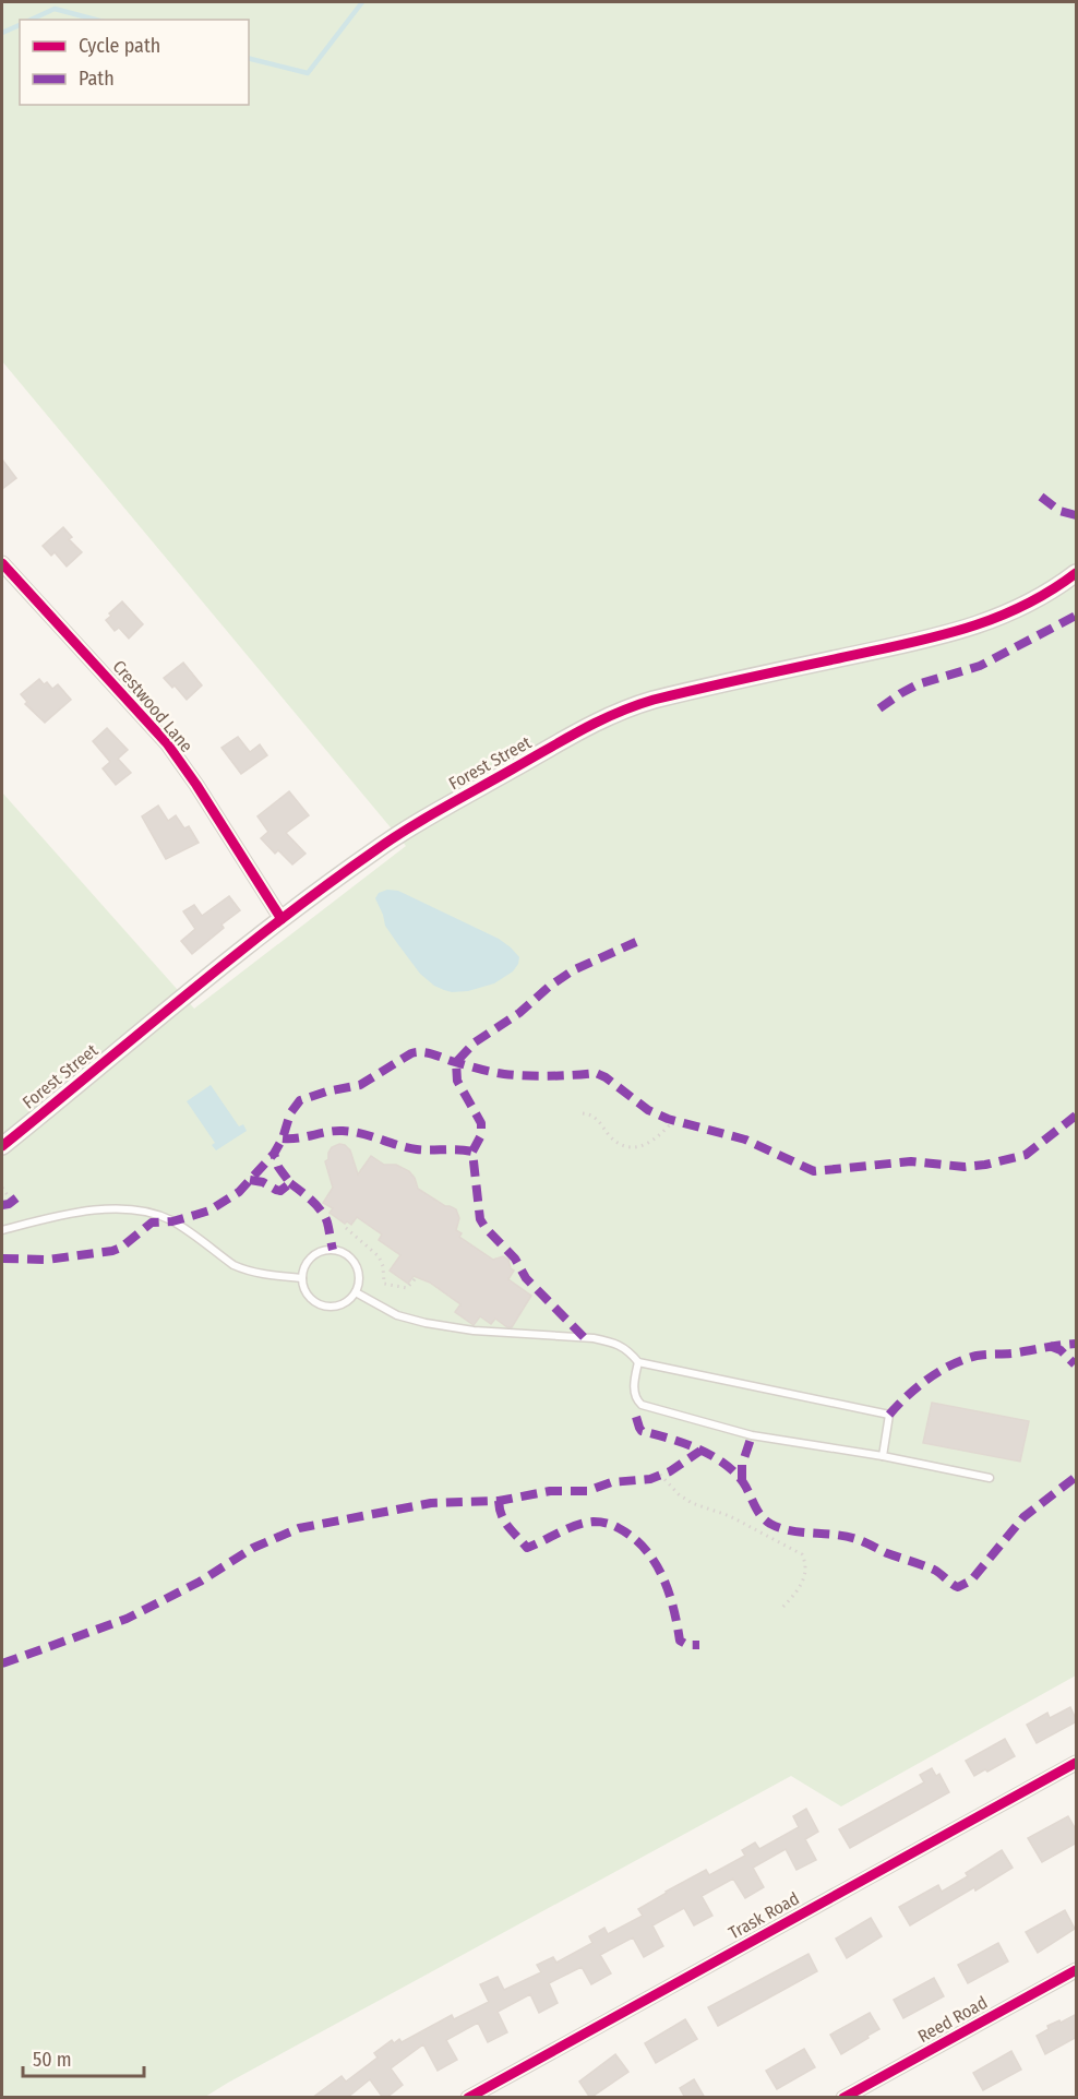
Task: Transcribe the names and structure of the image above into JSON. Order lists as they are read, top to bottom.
{
  "streets": {
    "street": [
      "Crestwood Lane",
      "Forest Street",
      "Trask Road",
      "Reed Road"
    ]
  },
  "crossings": [
    ["Crestwood Lane", "Forest Street"]
  ],
  "legend": ["Cycle path", "Path"],
  "scale_bar": "50 m"
}
